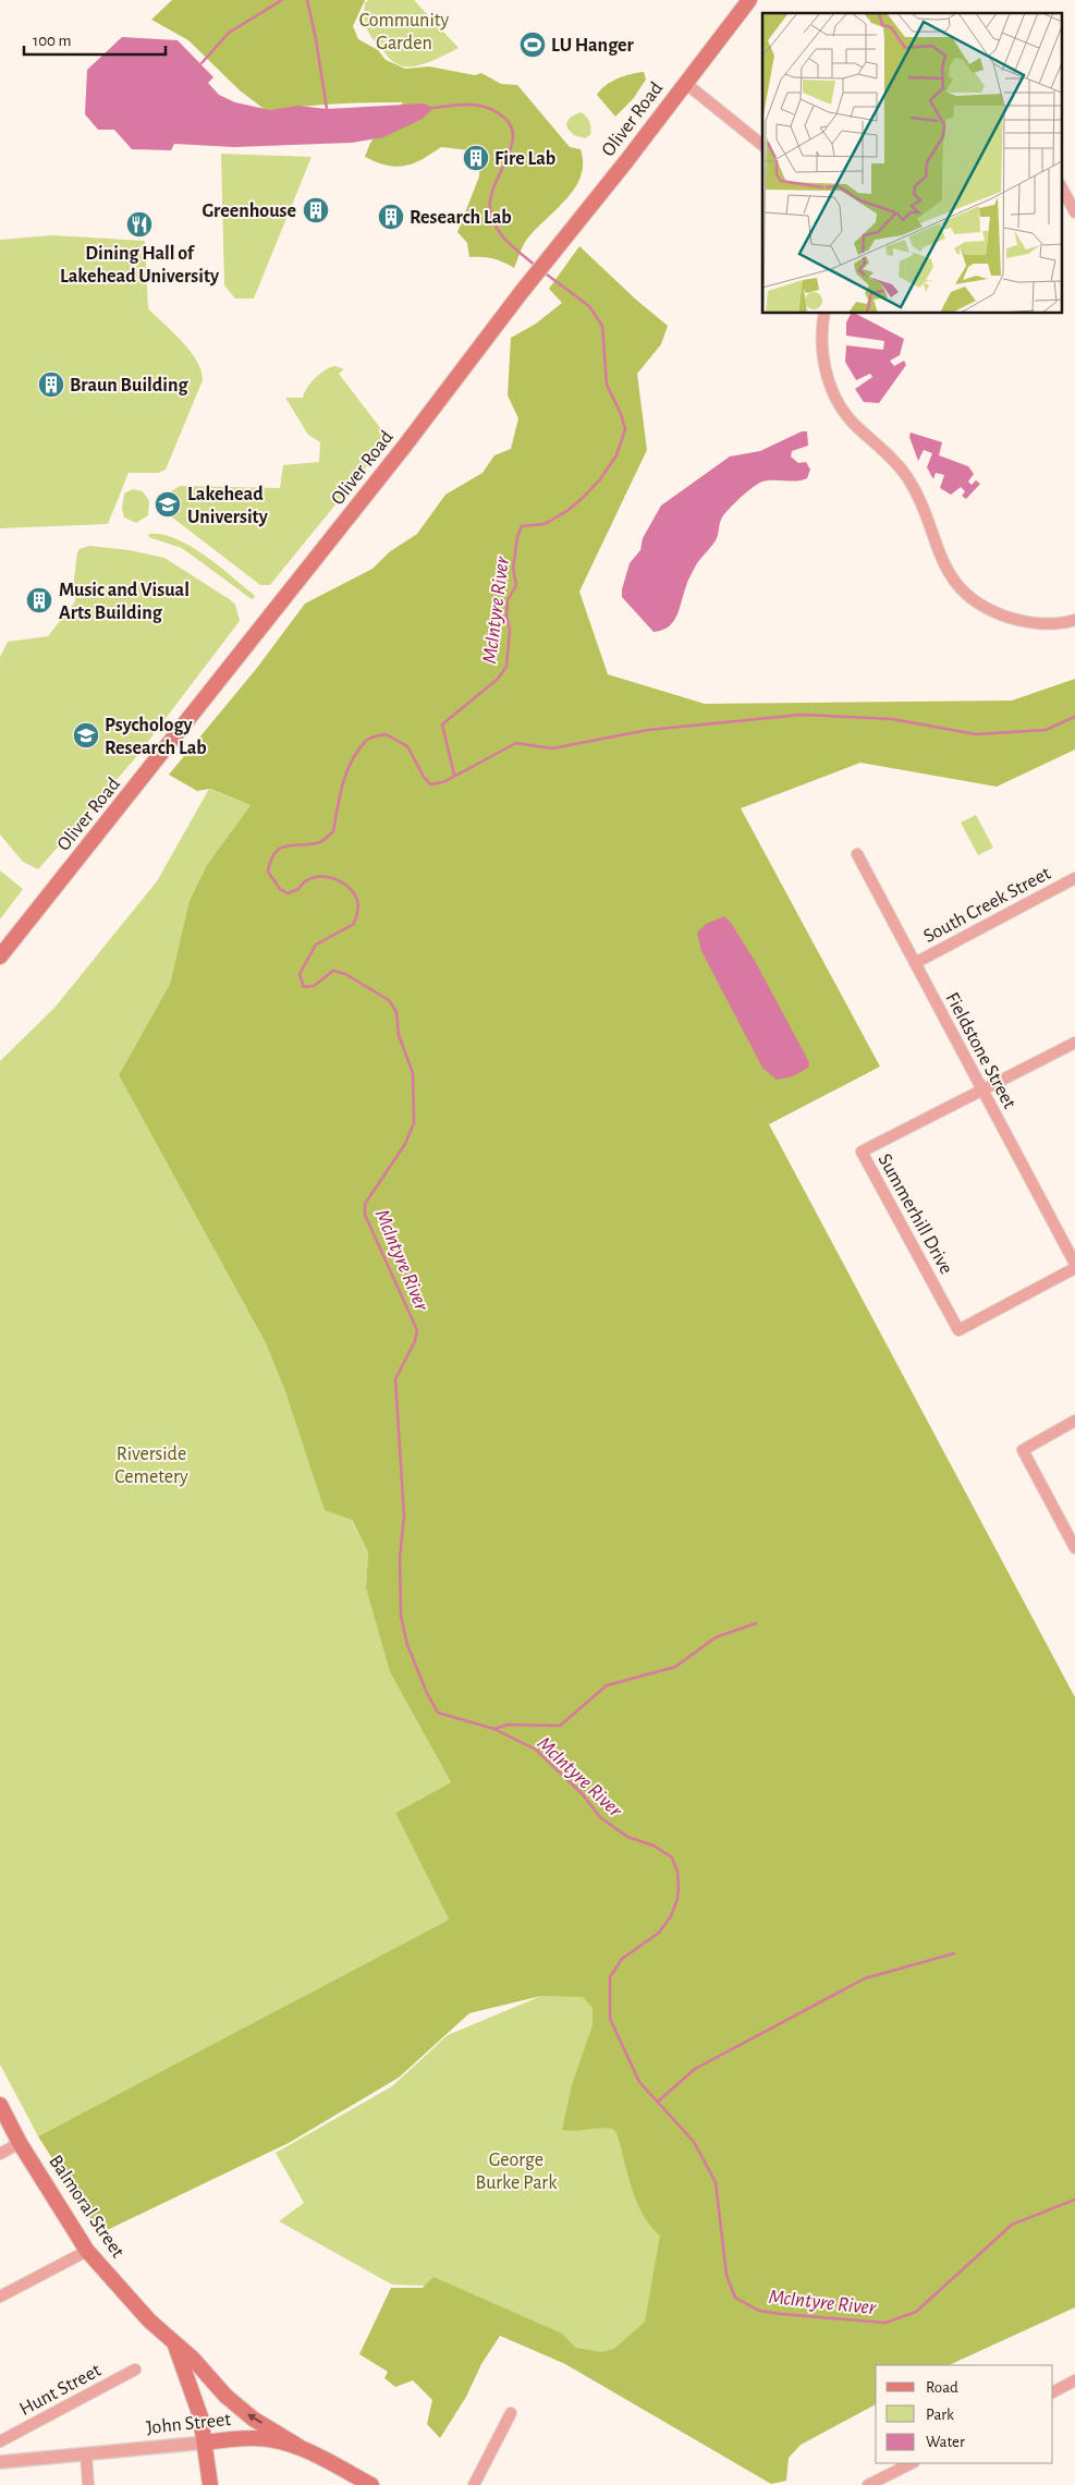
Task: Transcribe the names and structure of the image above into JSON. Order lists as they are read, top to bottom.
{
  "streets": {
    "main road": ["Oliver Road", "Balmoral Street", "John Street"],
    "street": [
      "South Creek Street",
      "Fieldstone Street",
      "Summerhill Drive",
      "Hunt Street"
    ]
  },
  "crossings": [
    ["South Creek Street", "Fieldstone Street"],
    ["Fieldstone Street", "Summerhill Drive"],
    ["Balmoral Street", "John Street"]
  ],
  "water": ["McIntyre River"],
  "parks": ["Community Garden", "Riverside Cemetery", "George Burke Park"],
  "places": {
    "sports": ["LU Hanger"],
    "building": [
      "Fire Lab",
      "Greenhouse",
      "Research Lab",
      "Braun Building",
      "Music and Visual Arts Building"
    ],
    "restaurant": ["Dining Hall of Lakehead University"],
    "school or university": ["Lakehead University", "Psychology Research Lab"]
  },
  "legend": ["Road", "Park", "Water"],
  "scale_bar": "100 m"
}
